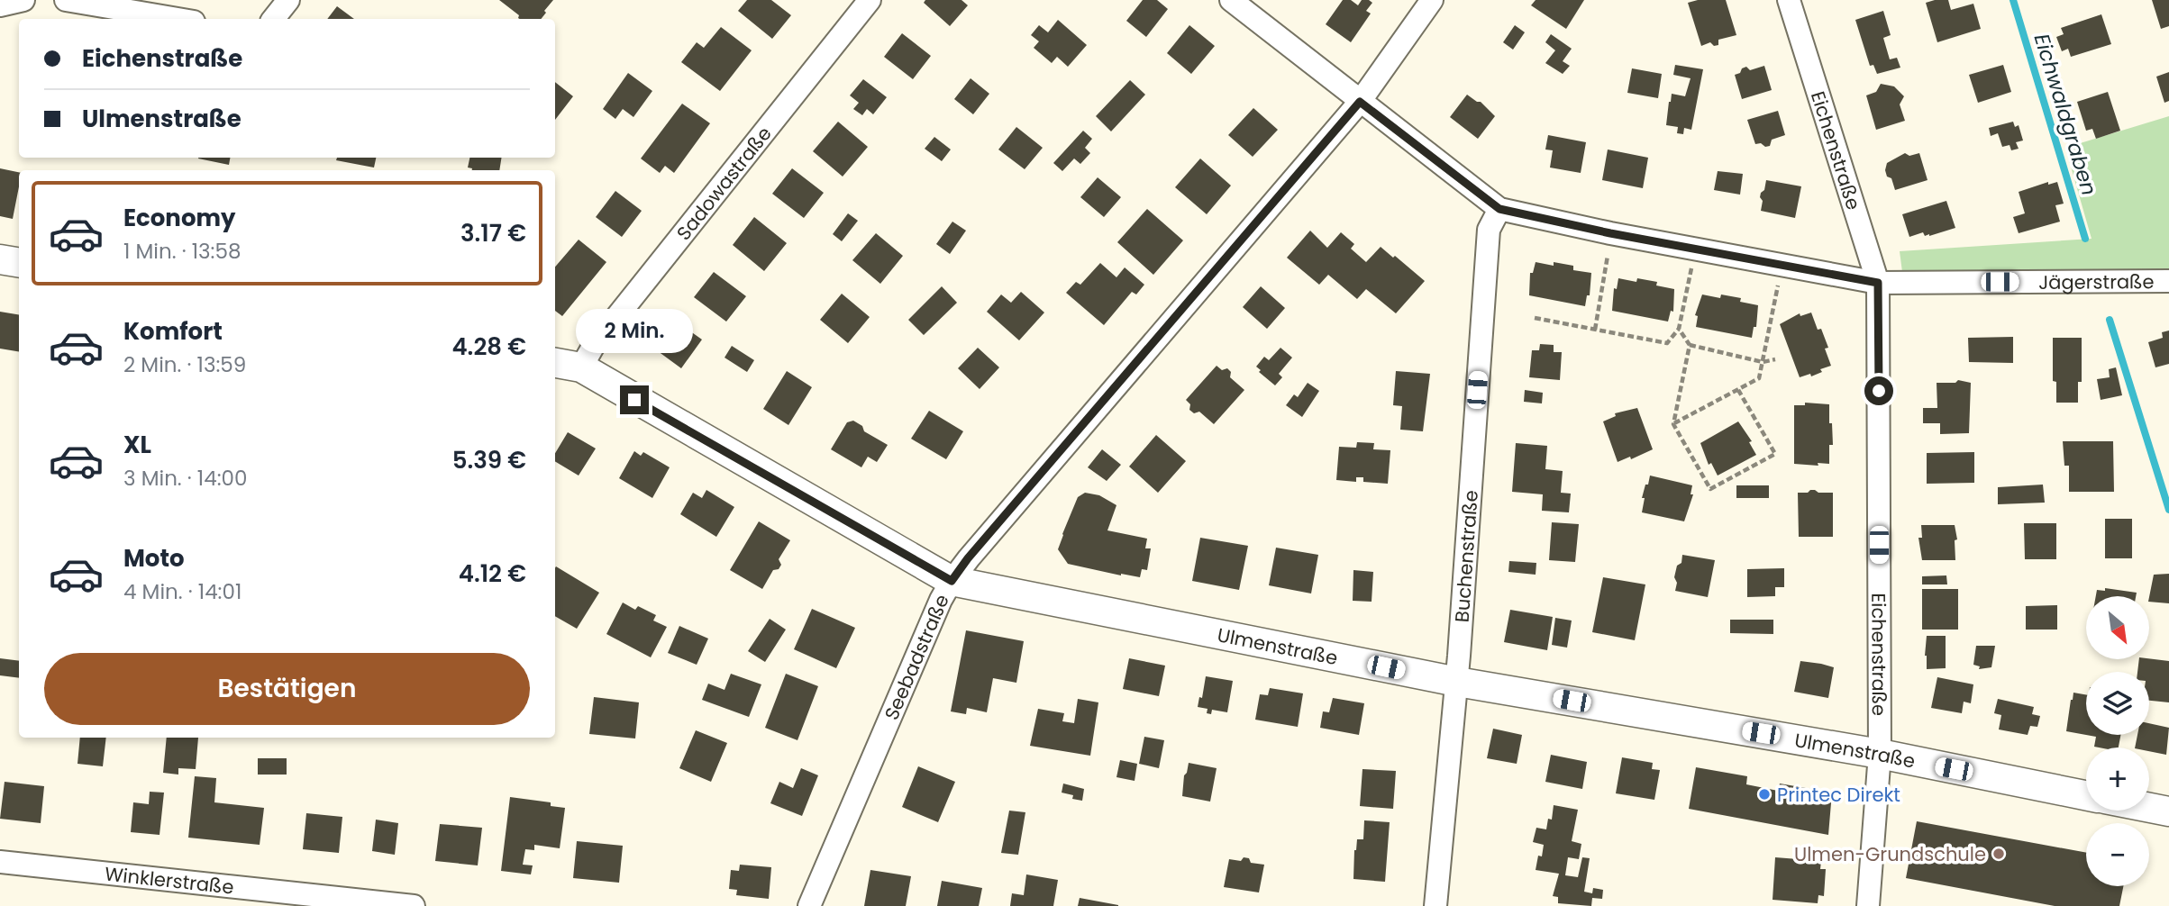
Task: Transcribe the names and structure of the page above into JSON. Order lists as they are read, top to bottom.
{
  "streets": {
    "street": [
      "Eichenstraße",
      "Sadowastraße",
      "Jägerstraße",
      "Buchenstraße",
      "Ulmenstraße",
      "Seebadstraße",
      "Winklerstraße"
    ]
  },
  "crossings": [
    ["Eichenstraße", "Jägerstraße"],
    ["Eichenstraße", "Ulmenstraße"],
    ["Sadowastraße", "Ulmenstraße"],
    ["Jägerstraße", "Buchenstraße"],
    ["Jägerstraße", "Seebadstraße"],
    ["Buchenstraße", "Ulmenstraße"],
    ["Ulmenstraße", "Seebadstraße"]
  ],
  "water": ["Eichwaldgraben"],
  "places": ["Printec Direkt", "Ulmen-Grundschule"],
  "north": "bottom right",
  "page": {
    "banner": ["Eichenstraße", "Ulmenstraße"],
    "list": [
      {
        "name": "Economy",
        "note": "1 Min. · 13:58",
        "value": "3.17 €"
      },
      {
        "name": "Komfort",
        "note": "2 Min. · 13:59",
        "value": "4.28 €"
      },
      {
        "name": "XL",
        "note": "3 Min. · 14:00",
        "value": "5.39 €"
      },
      {
        "name": "Moto",
        "note": "4 Min. · 14:01",
        "value": "4.12 €"
      }
    ],
    "bubble": "2 Min.",
    "map_buttons": ["+", "−"],
    "buttons": "Bestätigen"
  }
}
